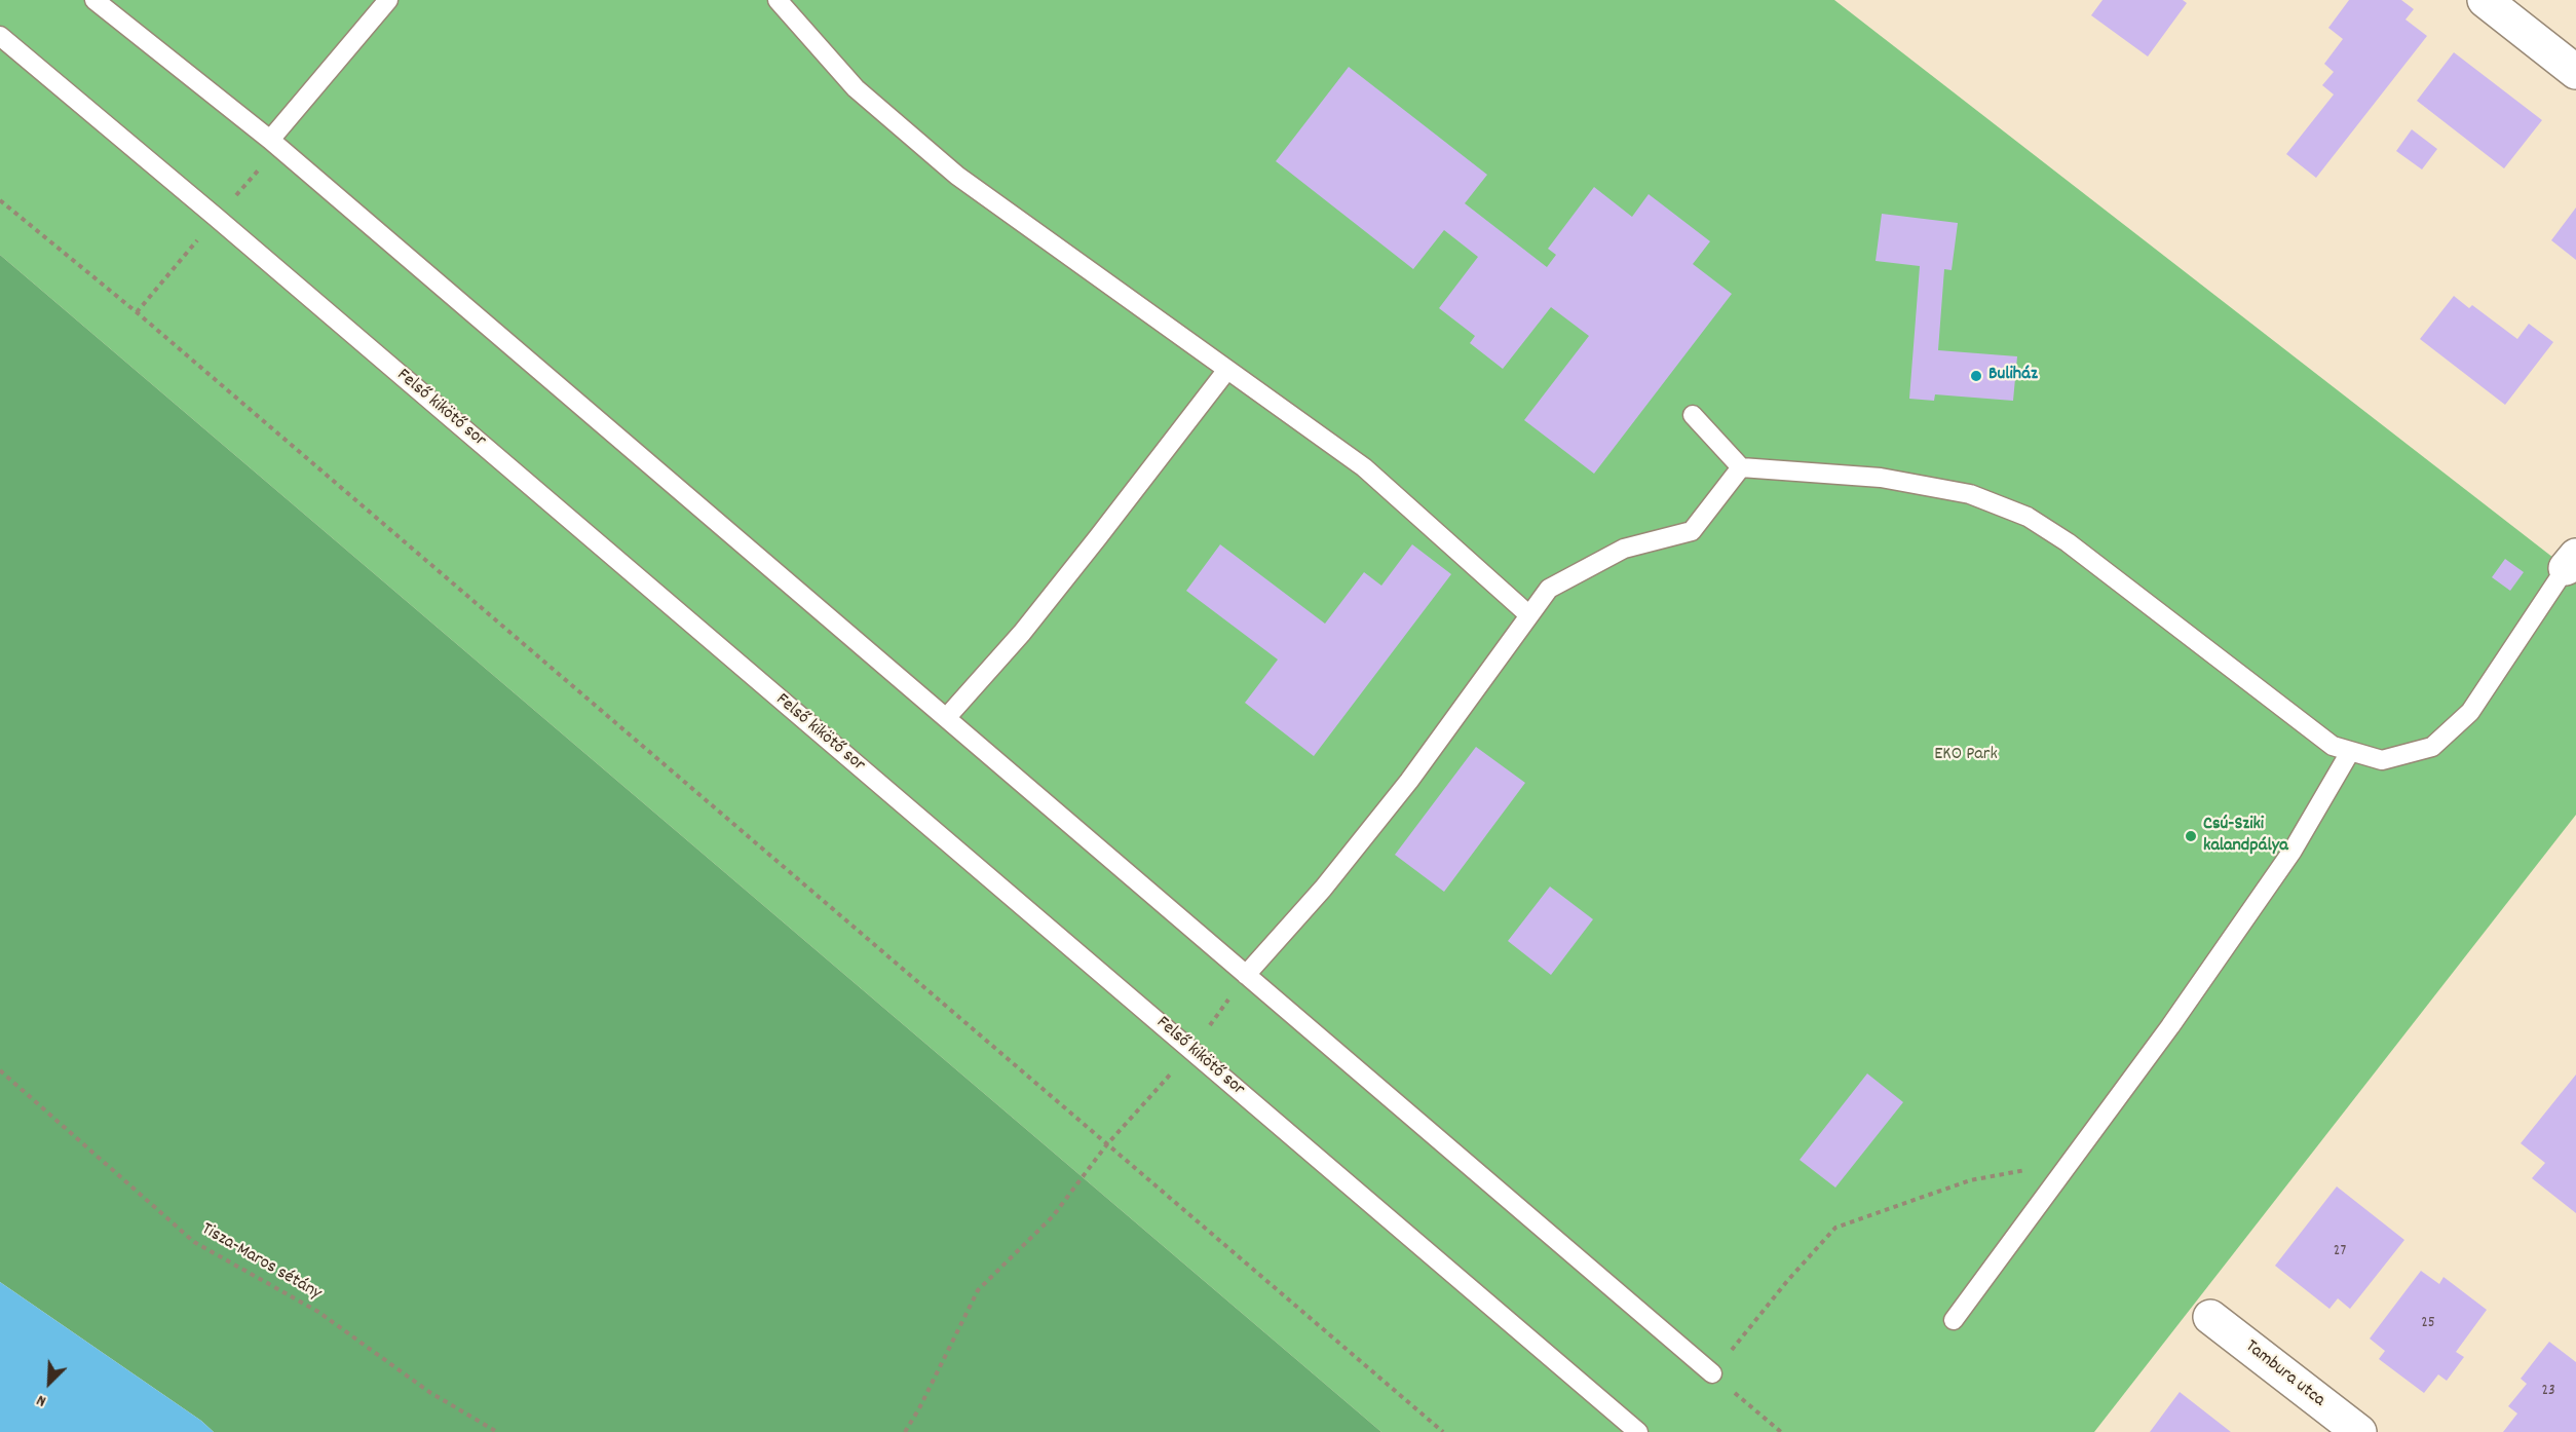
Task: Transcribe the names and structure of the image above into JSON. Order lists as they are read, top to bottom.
{
  "streets": {
    "street": ["Tambura utca"],
    "lane": ["Felső kikötő sor"],
    "path": ["Tisza-Maros sétány"]
  },
  "parks": ["EKO Park"],
  "places": ["Buliház", "Csú-Sziki kalandpálya"],
  "house_numbers": ["27", "25", "23"],
  "north": "bottom left"
}
